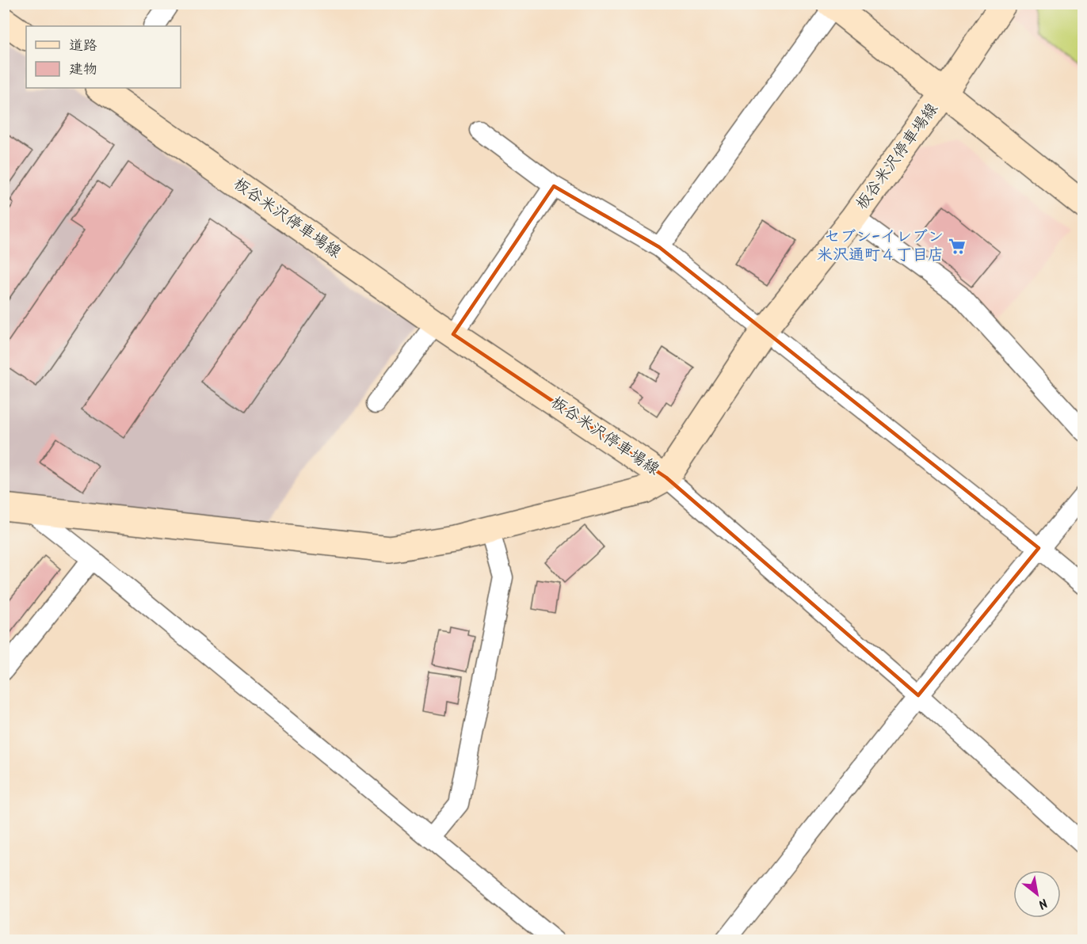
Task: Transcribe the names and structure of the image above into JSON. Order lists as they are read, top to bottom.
{
  "streets": {
    "main road": ["板谷米沢停車場線"]
  },
  "places": {
    "supermarket": ["セブン-イレブン 米沢通町４丁目店"]
  },
  "legend": ["道路", "建物"],
  "north": "bottom right"
}
